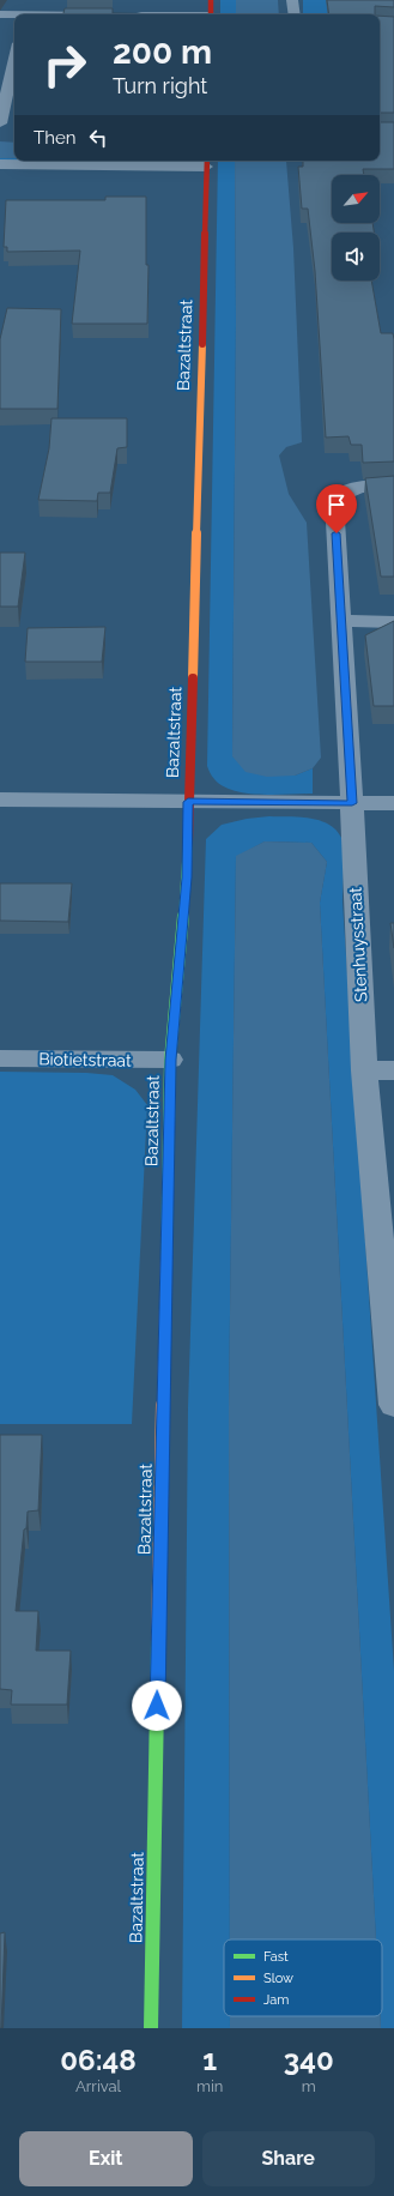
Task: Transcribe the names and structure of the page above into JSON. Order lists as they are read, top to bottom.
{
  "streets": {
    "street": ["Bazaltstraat", "Stenhuysstraat", "Biotietstraat"]
  },
  "crossings": [
    ["Bazaltstraat", "Biotietstraat"]
  ],
  "legend": ["Fast", "Slow", "Jam"],
  "north": "top right",
  "page": {
    "turn": ["200 m", "Turn right"],
    "then": "Then",
    "eta": [
      "06:48",
      "Arrival",
      "1",
      "min",
      "340",
      "m"
    ],
    "buttons": ["Exit", "Share"]
  }
}
